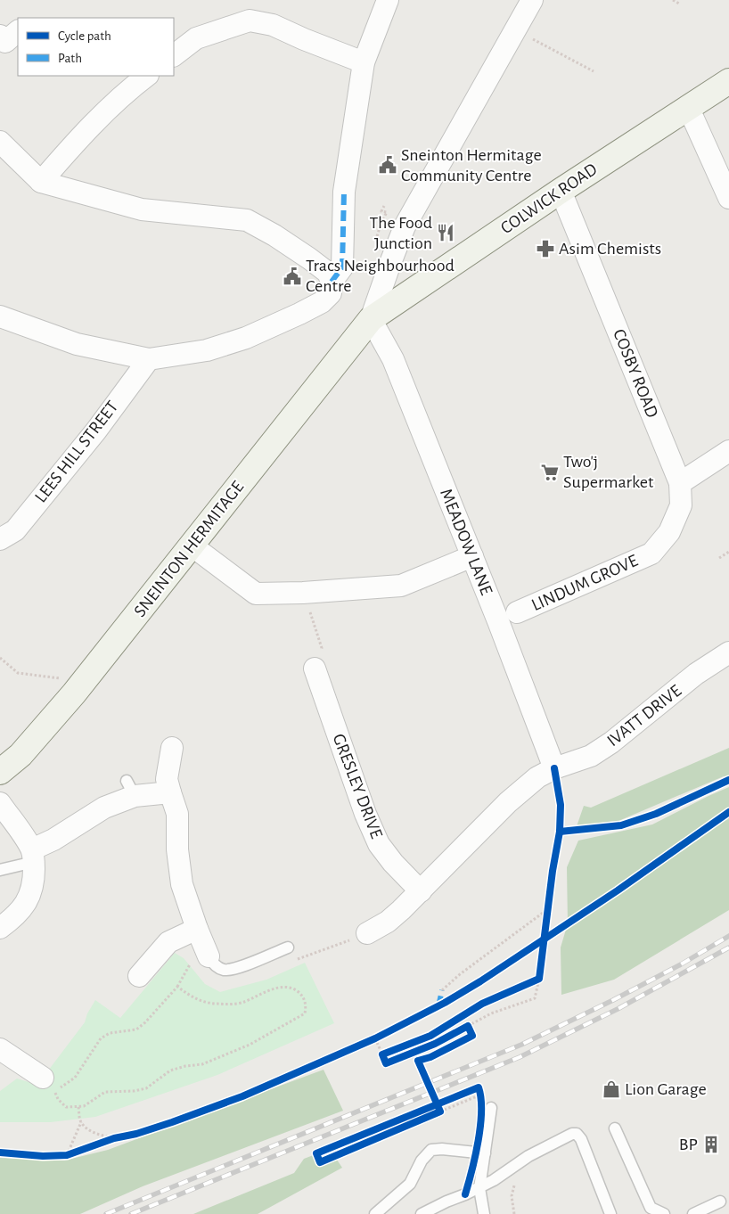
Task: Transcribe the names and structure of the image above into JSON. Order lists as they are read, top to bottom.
{
  "streets": {
    "street": [
      "COLWICK ROAD",
      "COSBY ROAD",
      "LEES HILL STREET",
      "MEADOW LANE",
      "SNEINTON HERMITAGE",
      "LINDUM GROVE",
      "IVATT DRIVE",
      "GRESLEY DRIVE"
    ]
  },
  "crossings": [
    ["COLWICK ROAD", "COSBY ROAD"],
    ["COLWICK ROAD", "MEADOW LANE"],
    ["COLWICK ROAD", "SNEINTON HERMITAGE"],
    ["COSBY ROAD", "LINDUM GROVE"],
    ["MEADOW LANE", "SNEINTON HERMITAGE"],
    ["MEADOW LANE", "IVATT DRIVE"]
  ],
  "places": {
    "public building": ["Sneinton Hermitage Community Centre", "Tracs Neighbourhood Centre"],
    "restaurant": ["The Food Junction"],
    "pharmacy": ["Asim Chemists"],
    "supermarket": ["Two'j Supermarket"],
    "shop": ["Lion Garage"],
    "building": ["BP"]
  },
  "legend": ["Cycle path", "Path"]
}
